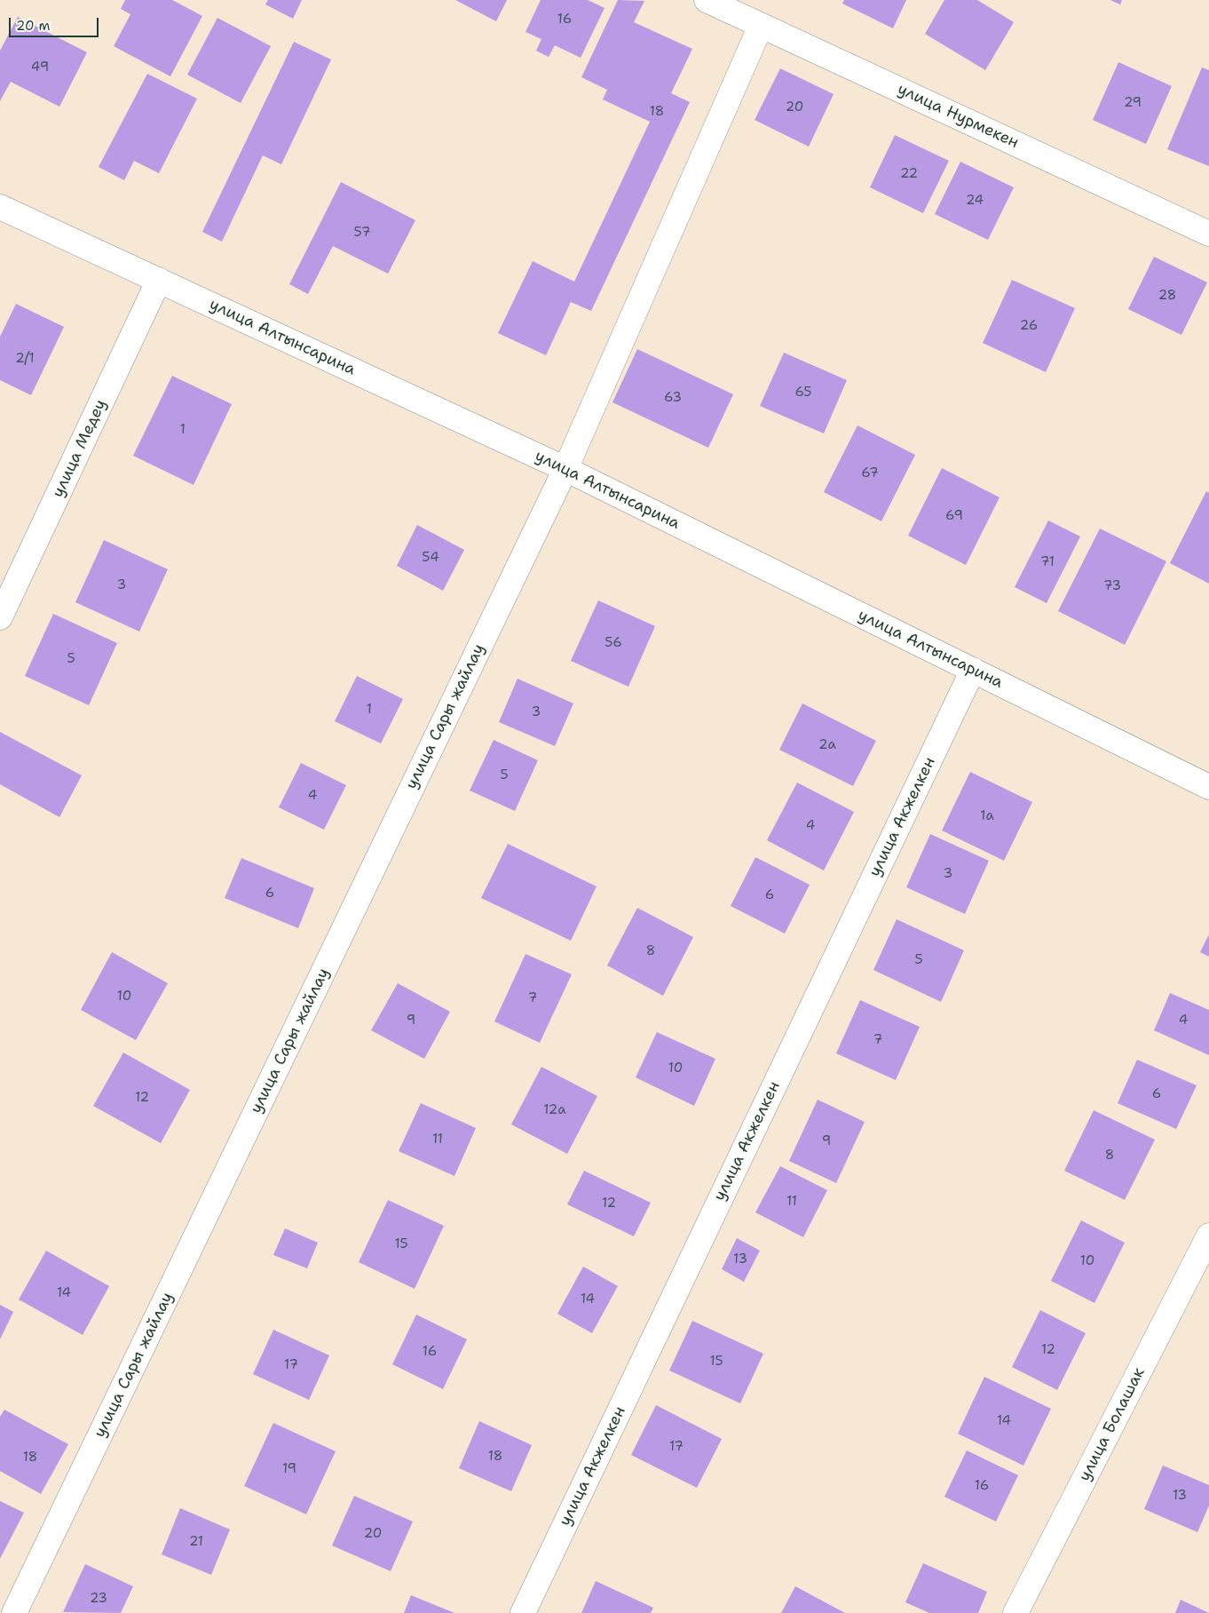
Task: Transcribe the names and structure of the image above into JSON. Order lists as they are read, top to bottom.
{
  "streets": {
    "street": [
      "улица Нурмекен",
      "улица Алтынсарина",
      "улица Медеу",
      "улица Сары жайлау",
      "улица Акжелкен",
      "улица Болашак"
    ]
  },
  "crossings": [
    ["улица Нурмекен", "улица Сары жайлау"],
    ["улица Алтынсарина", "улица Медеу"],
    ["улица Алтынсарина", "улица Сары жайлау"],
    ["улица Алтынсарина", "улица Акжелкен"]
  ],
  "house_numbers": [
    "16",
    "49",
    "29",
    "20",
    "18",
    "22",
    "24",
    "57",
    "28",
    "26",
    "2/1",
    "65",
    "63",
    "1",
    "67",
    "69",
    "54",
    "71",
    "3",
    "73",
    "56",
    "5",
    "1",
    "3",
    "2а",
    "5",
    "4",
    "1а",
    "4",
    "3",
    "6",
    "6",
    "8",
    "5",
    "10",
    "7",
    "9",
    "4",
    "7",
    "10",
    "6",
    "12",
    "12а",
    "11",
    "9",
    "8",
    "11",
    "12",
    "15",
    "13",
    "10",
    "14",
    "14",
    "12",
    "16",
    "15",
    "17",
    "14",
    "17",
    "18",
    "18",
    "19",
    "16",
    "13",
    "20",
    "21",
    "23"
  ],
  "scale_bar": "20 m"
}
